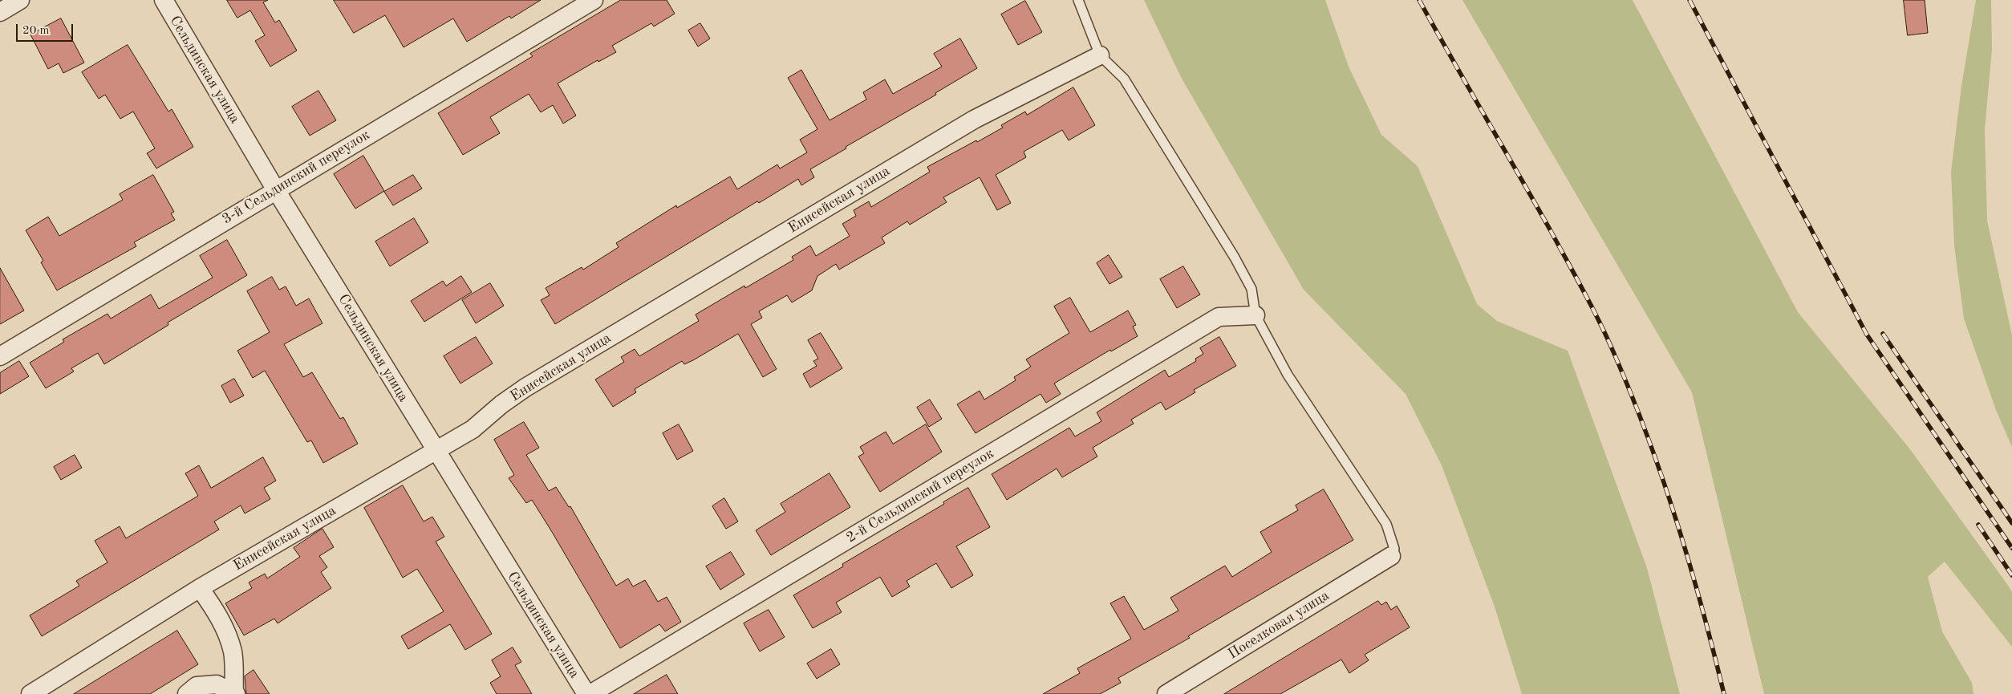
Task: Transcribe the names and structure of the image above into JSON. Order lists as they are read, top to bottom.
{
  "streets": {
    "street": [
      "Сельдинская улица",
      "3-й Сельдинский переулок",
      "Енисейская улица",
      "2-й Сельдинский переулок",
      "Поселковая улица"
    ]
  },
  "crossings": [
    ["Сельдинская улица", "3-й Сельдинский переулок"],
    ["Сельдинская улица", "Енисейская улица"]
  ],
  "scale_bar": "20 m"
}
